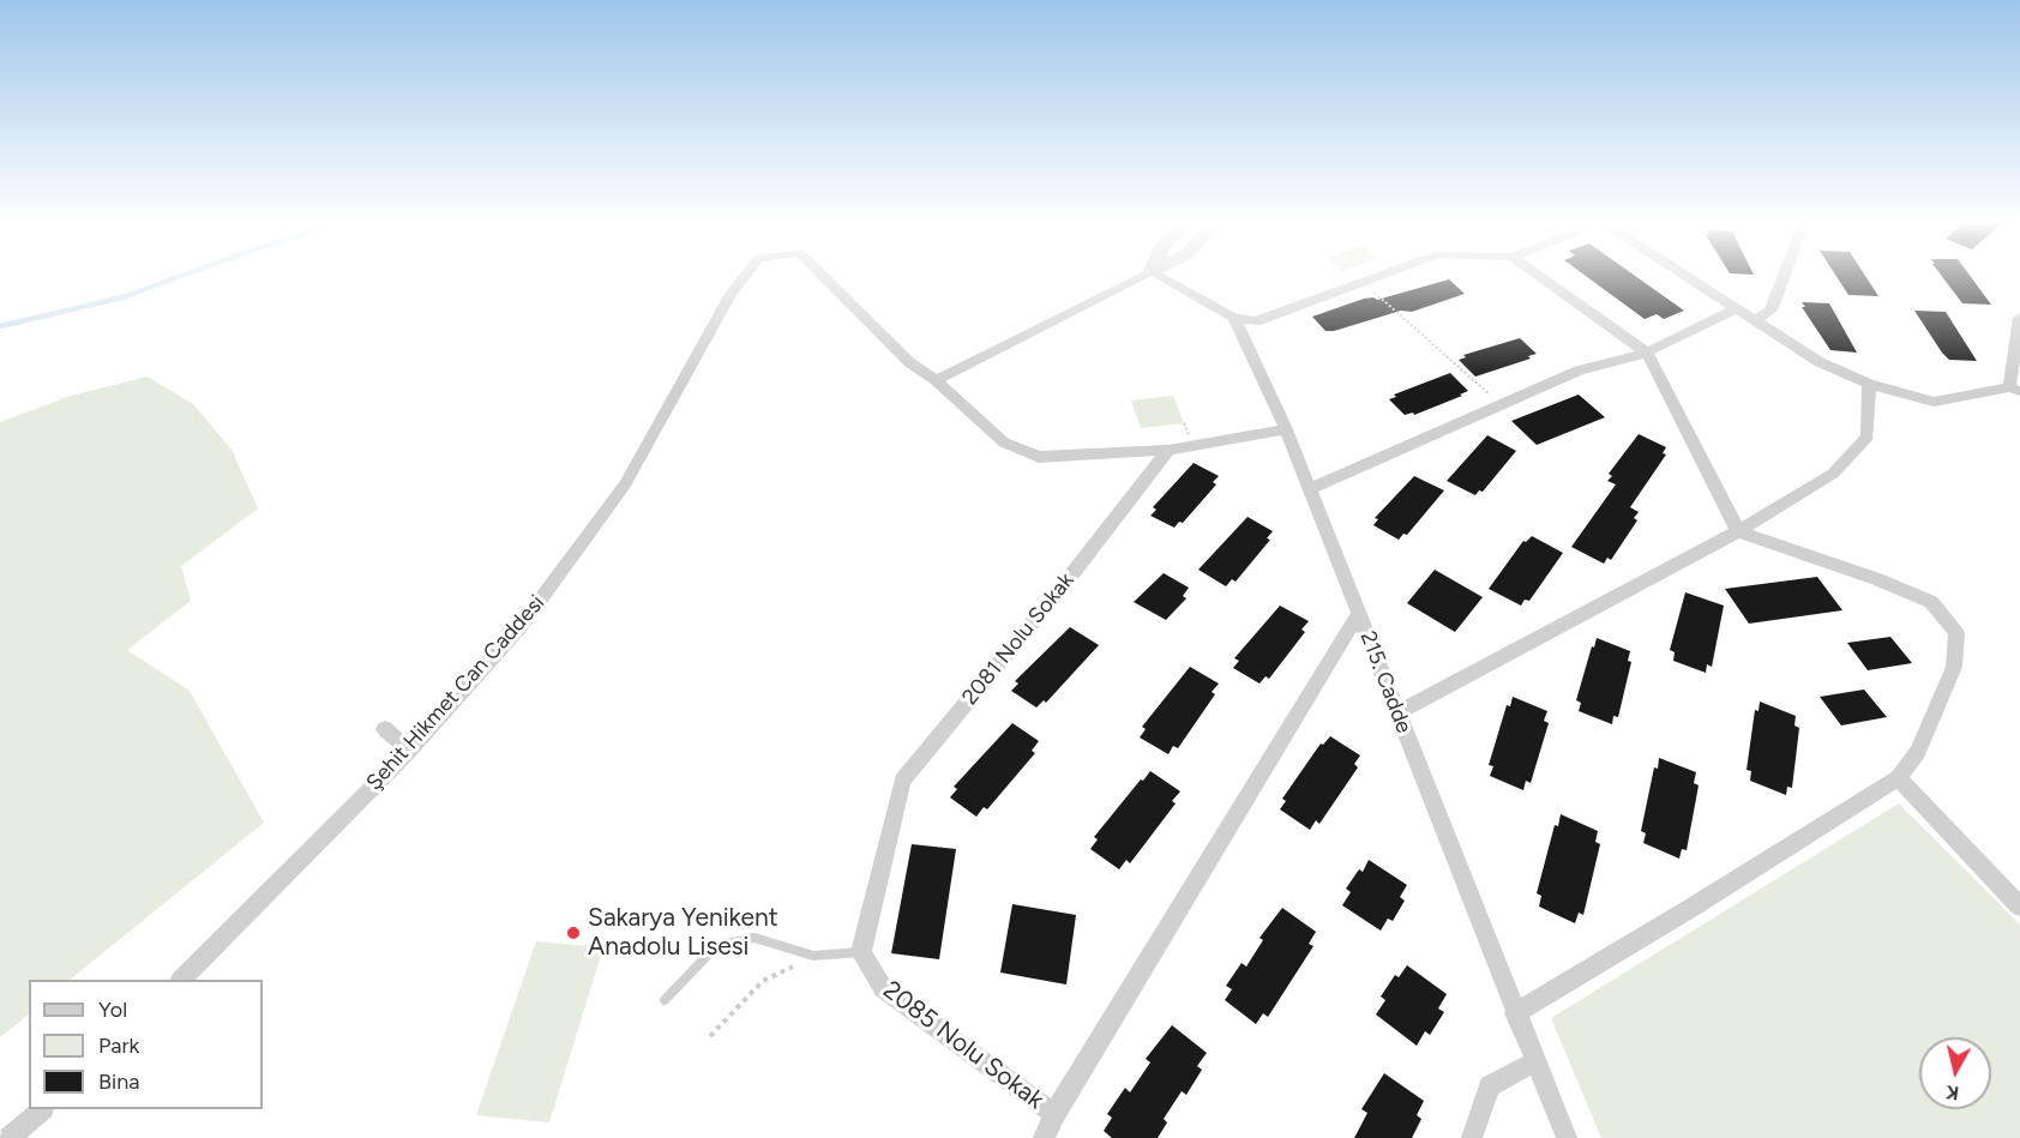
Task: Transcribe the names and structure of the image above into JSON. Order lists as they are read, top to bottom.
{
  "streets": {
    "street": [
      "2081 Nolu Sokak",
      "215. Cadde",
      "Şehit Hikmet Can Caddesi",
      "2085 Nolu Sokak"
    ]
  },
  "crossings": [
    ["2081 Nolu Sokak", "2085 Nolu Sokak"]
  ],
  "places": ["Sakarya Yenikent Anadolu Lisesi"],
  "legend": ["Yol", "Park", "Bina"],
  "north": "bottom"
}
